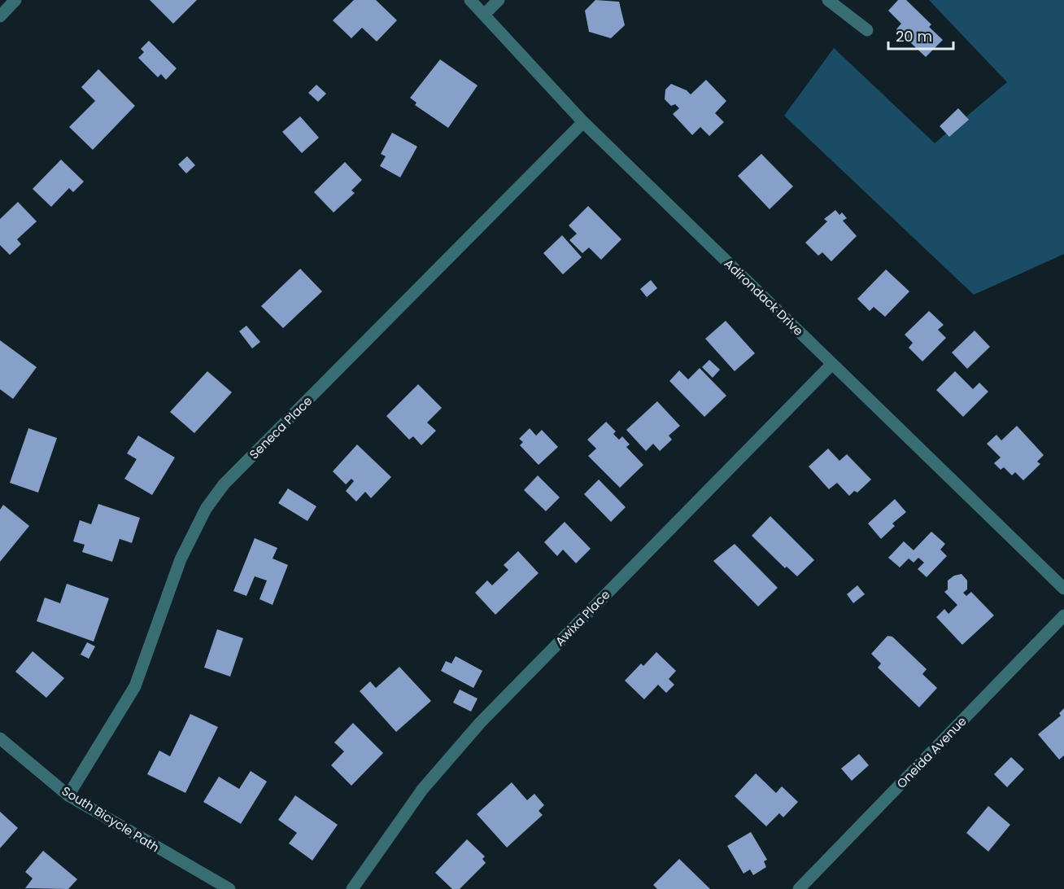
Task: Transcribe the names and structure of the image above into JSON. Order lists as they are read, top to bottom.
{
  "streets": {
    "street": [
      "Adirondack Drive",
      "Seneca Place",
      "Awixa Place",
      "Oneida Avenue",
      "South Bicycle Path"
    ]
  },
  "crossings": [
    ["Adirondack Drive", "Seneca Place"],
    ["Adirondack Drive", "Awixa Place"],
    ["Seneca Place", "South Bicycle Path"]
  ],
  "scale_bar": "20 m"
}
